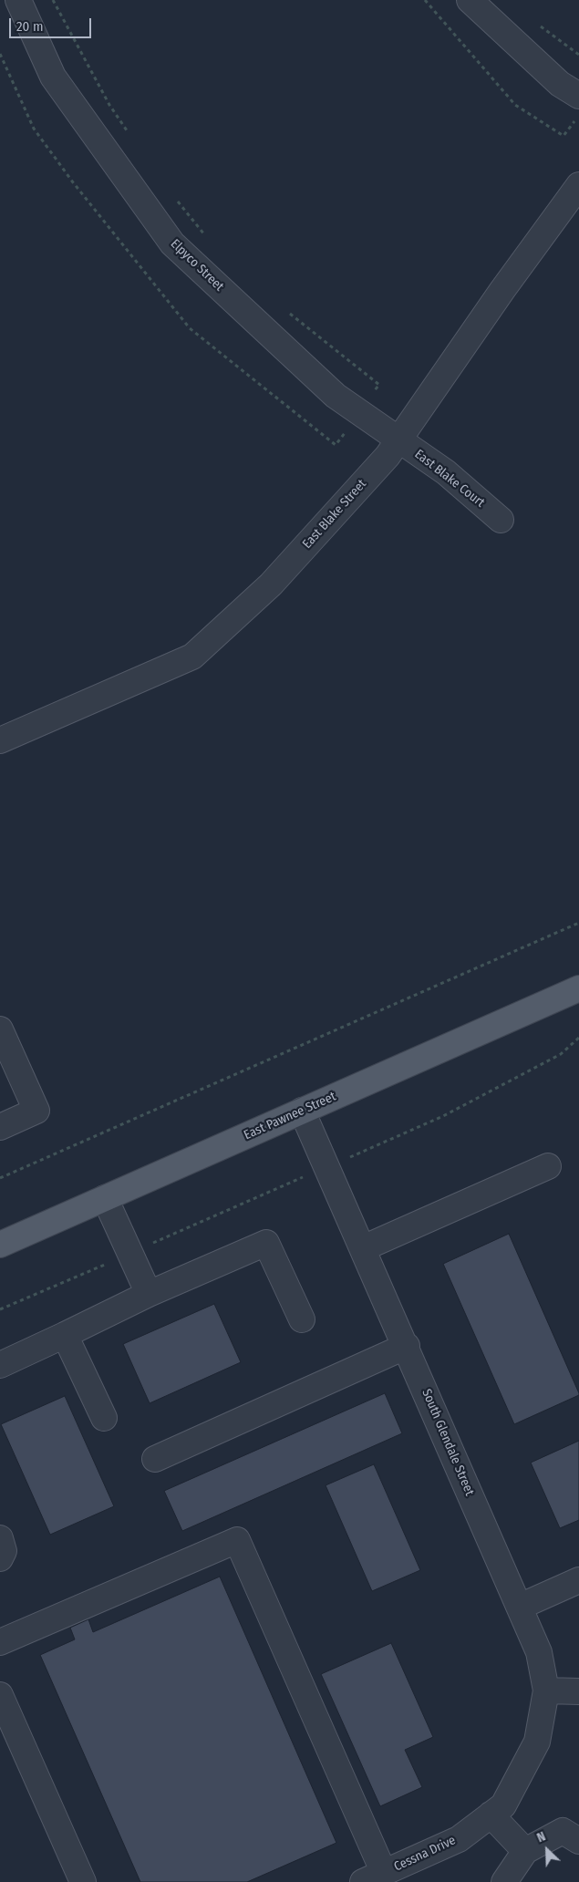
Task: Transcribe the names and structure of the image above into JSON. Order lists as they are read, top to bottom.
{
  "streets": {
    "main road": ["East Pawnee Street"],
    "street": [
      "Elpyco Street",
      "East Blake Court",
      "East Blake Street",
      "South Glendale Street",
      "Cessna Drive"
    ]
  },
  "crossings": [
    ["Elpyco Street", "East Blake Court"],
    ["Elpyco Street", "East Blake Street"],
    ["East Blake Court", "East Blake Street"],
    ["East Pawnee Street", "South Glendale Street"],
    ["South Glendale Street", "Cessna Drive"]
  ],
  "scale_bar": "20 m",
  "north": "top left"
}
